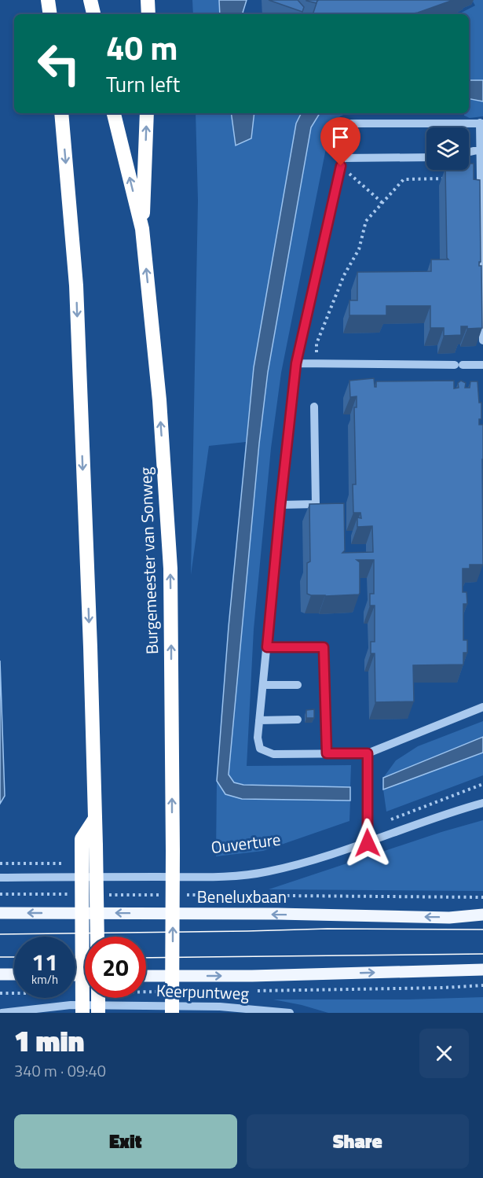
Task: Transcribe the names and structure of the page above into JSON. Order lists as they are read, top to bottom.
{
  "streets": {
    "highway": ["Burgemeester van Sonweg"],
    "main road": ["Beneluxbaan"],
    "street": ["Ouverture", "Keerpuntweg"]
  },
  "page": {
    "turn": ["40 m", "Turn left"],
    "speed": "11 km/h",
    "limit": "20",
    "heading": ["1 min", "340 m · 09:40"],
    "buttons": ["Exit", "Share"]
  }
}
